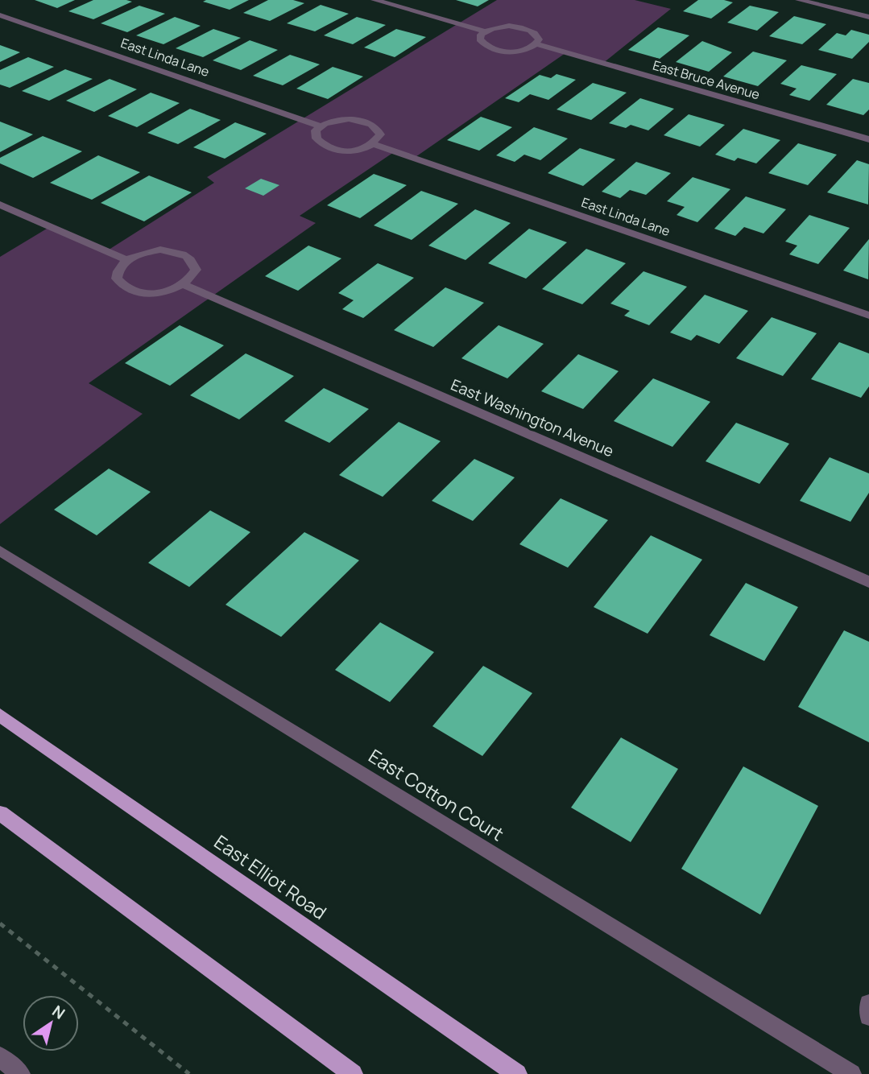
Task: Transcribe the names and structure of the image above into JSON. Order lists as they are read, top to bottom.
{
  "streets": {
    "main road": ["East Elliot Road"],
    "street": [
      "East Linda Lane",
      "East Bruce Avenue",
      "East Washington Avenue",
      "East Cotton Court"
    ]
  },
  "north": "top right"
}
